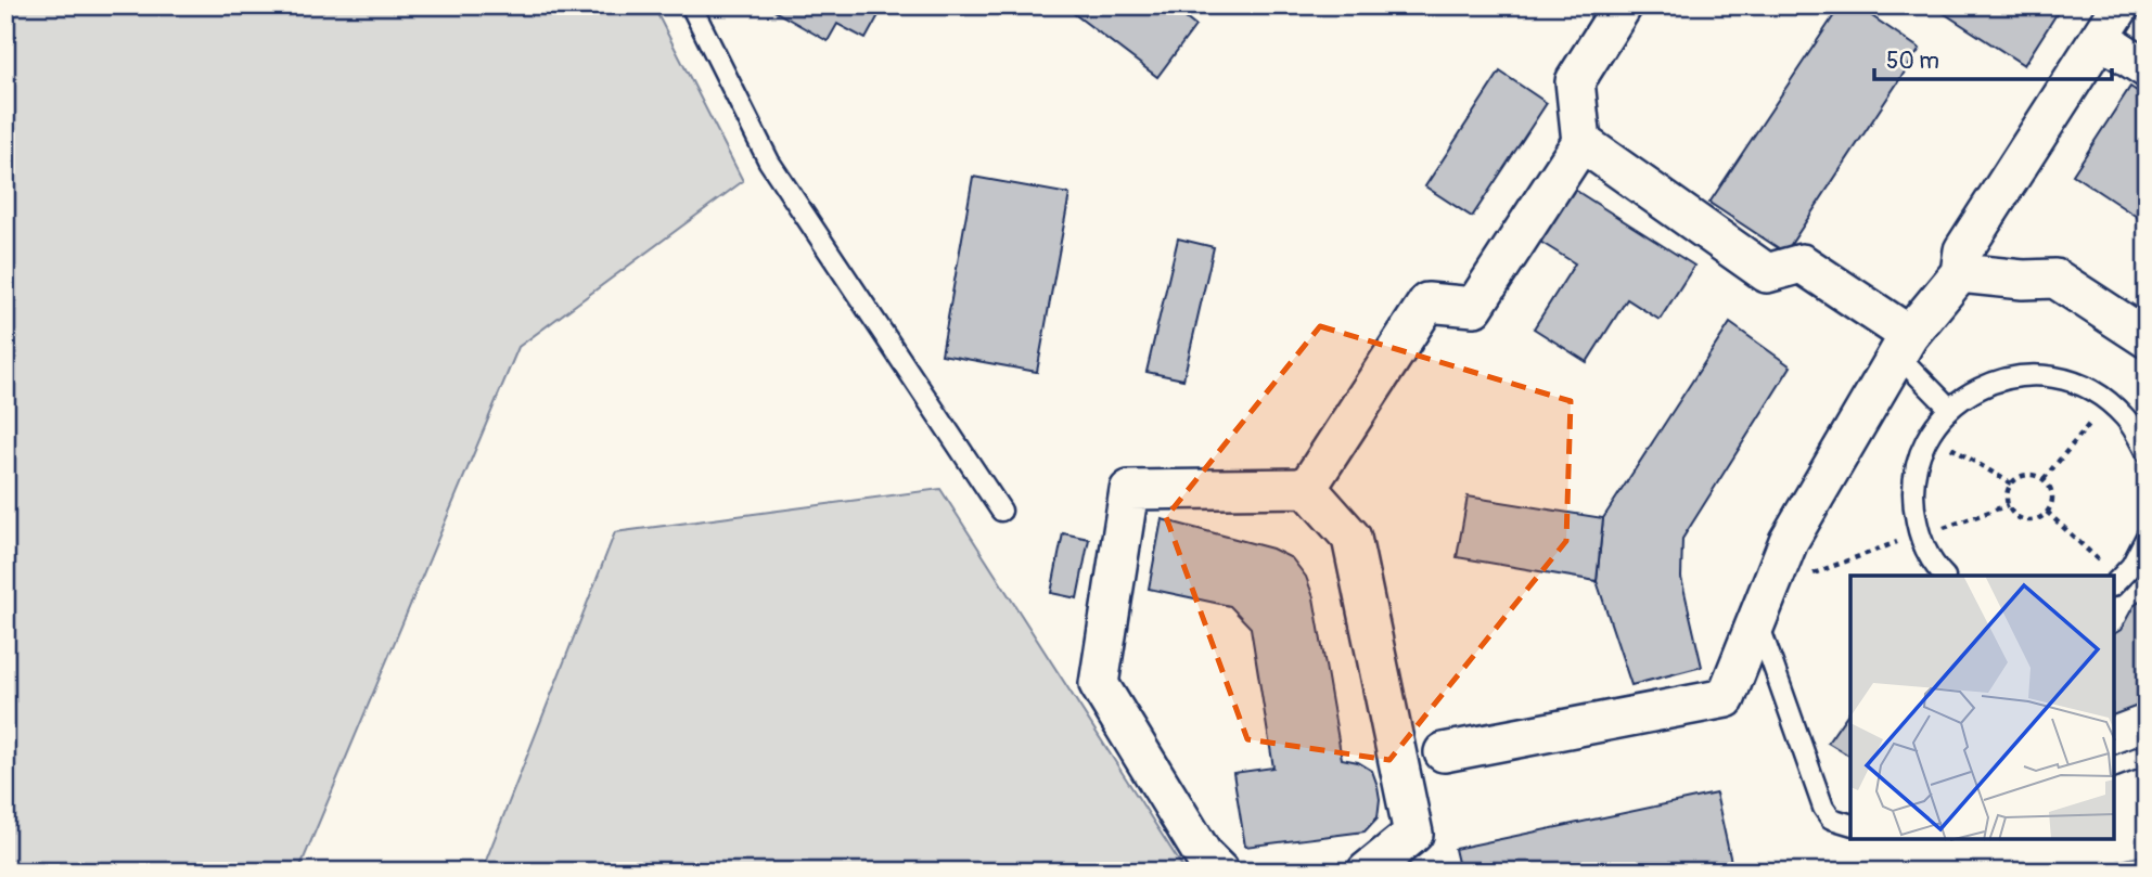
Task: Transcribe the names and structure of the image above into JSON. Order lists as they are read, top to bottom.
{
  "scale_bar": "50 m"
}
